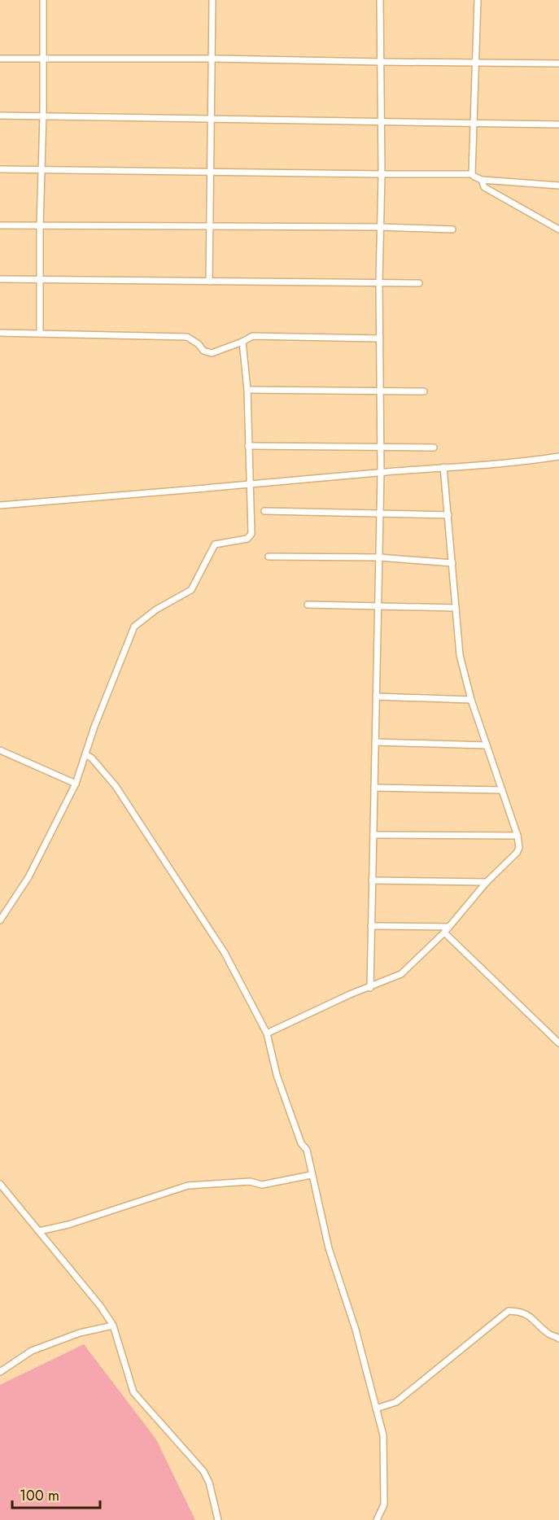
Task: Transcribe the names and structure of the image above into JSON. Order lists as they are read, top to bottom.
{
  "scale_bar": "100 m"
}
